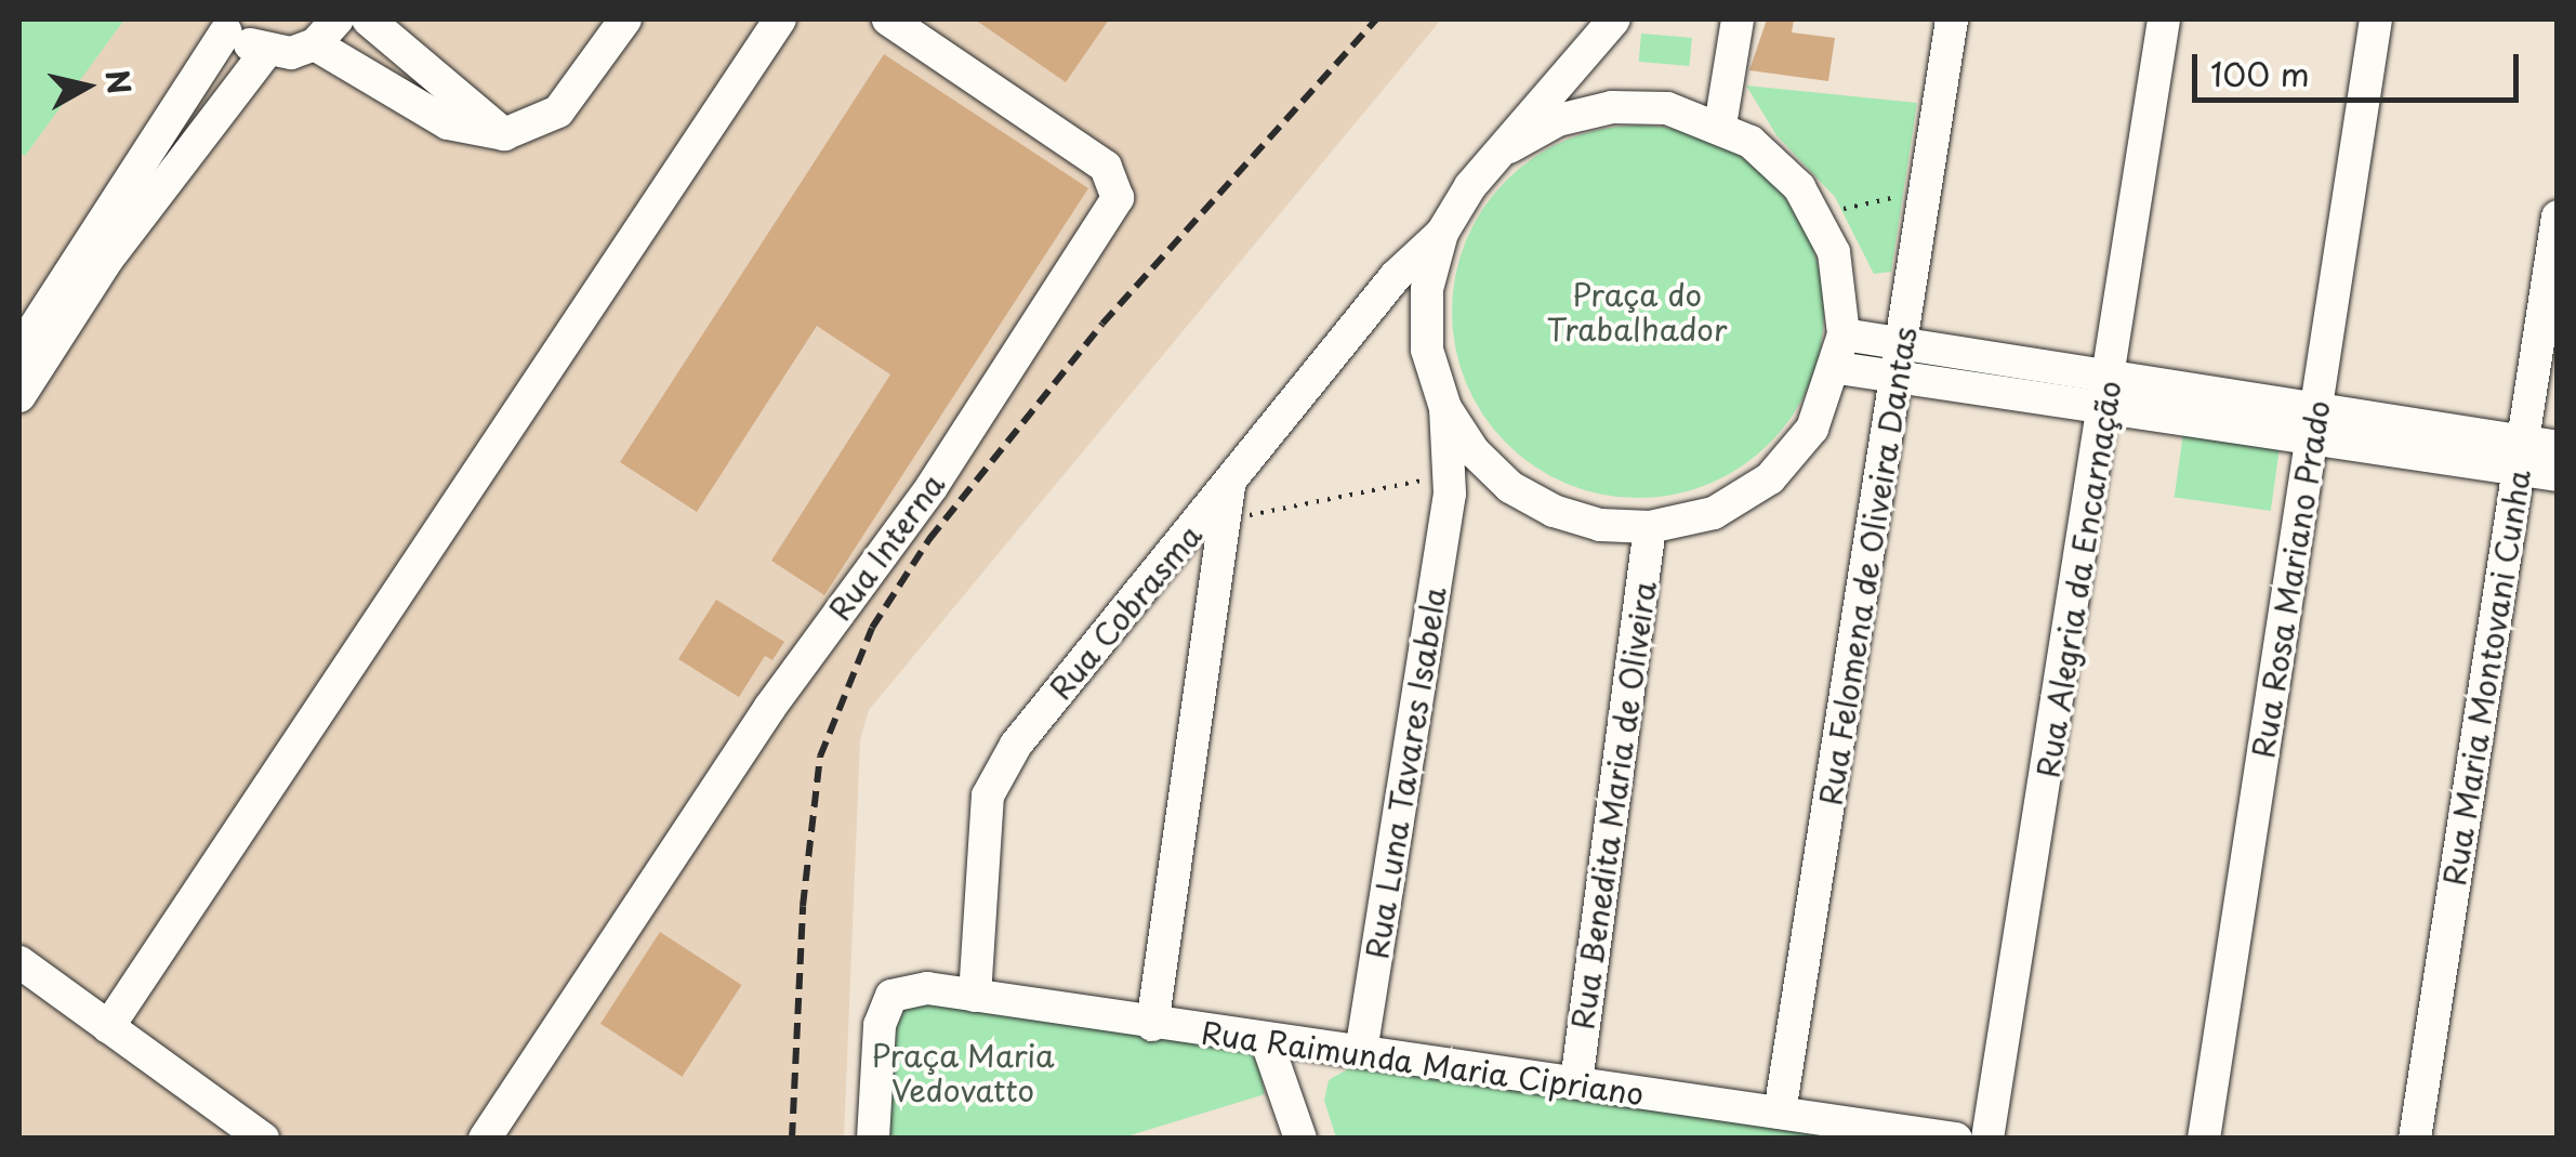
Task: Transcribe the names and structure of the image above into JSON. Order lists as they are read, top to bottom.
{
  "streets": {
    "street": [
      "Rua Interna",
      "Rua Felomena de Oliveira Dantas",
      "Rua Alegria da Encarnação",
      "Rua Rosa Mariano Prado",
      "Rua Cobrasma",
      "Rua Maria Montovani Cunha",
      "Rua Luna Tavares Isabela",
      "Rua Benedita Maria de Oliveira",
      "Rua Raimunda Maria Cipriano"
    ]
  },
  "crossings": [
    ["Rua Felomena de Oliveira Dantas", "Rua Raimunda Maria Cipriano"],
    ["Rua Cobrasma", "Rua Raimunda Maria Cipriano"],
    ["Rua Luna Tavares Isabela", "Rua Raimunda Maria Cipriano"],
    ["Rua Benedita Maria de Oliveira", "Rua Raimunda Maria Cipriano"]
  ],
  "parks": ["Praça do Trabalhador", "Praça Maria Vedovatto"],
  "scale_bar": "100 m",
  "north": "right"
}
